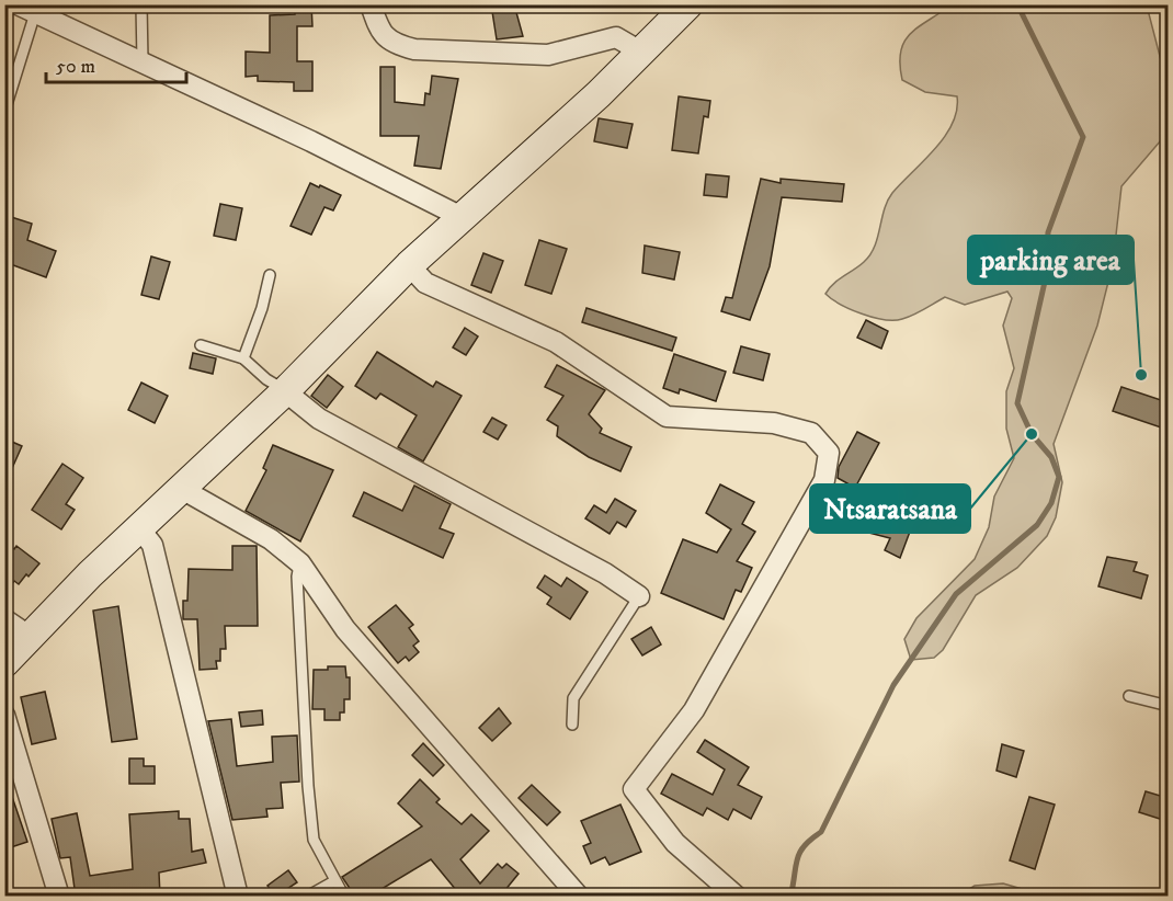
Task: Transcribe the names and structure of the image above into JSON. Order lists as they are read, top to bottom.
{
  "places": ["parking area", "Ntsaratsana"],
  "scale_bar": "50 m"
}
